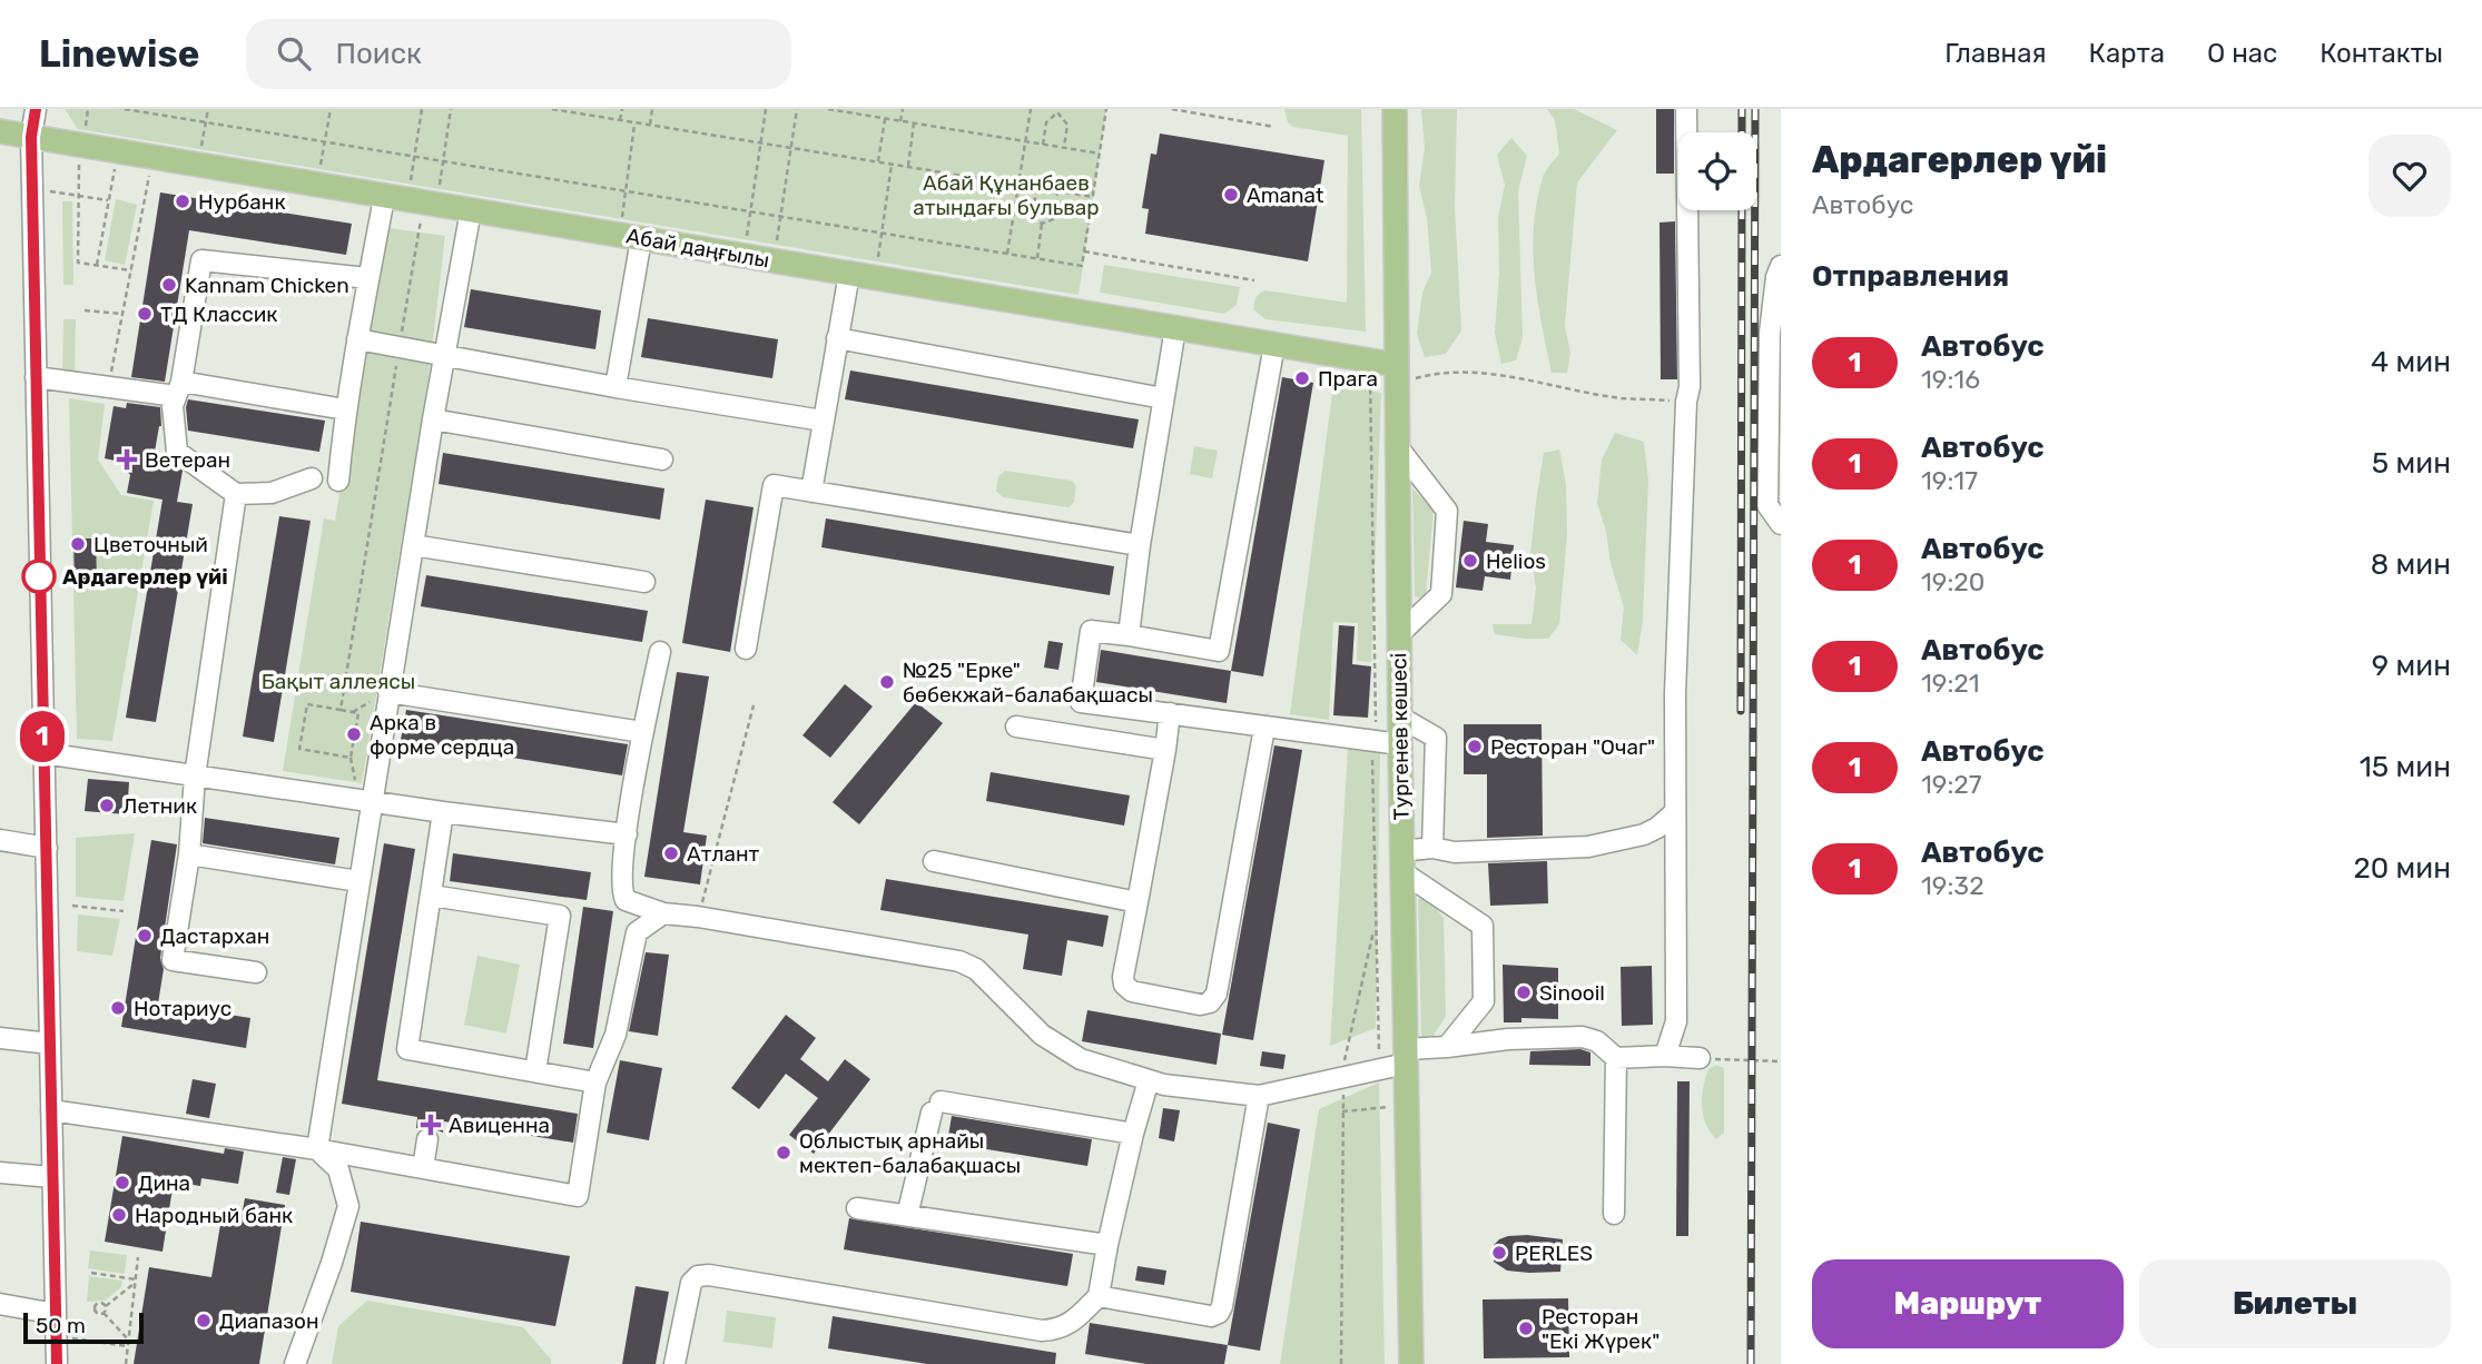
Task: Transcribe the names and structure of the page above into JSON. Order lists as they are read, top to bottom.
{
  "streets": {
    "main road": ["Абай даңғылы", "Тургенев көшесі"]
  },
  "crossings": [
    ["Абай даңғылы", "Тургенев көшесі"]
  ],
  "parks": ["Абай Құнанбаев атындағы бульвар", "Бақыт аллеясы"],
  "places": {
    "other": [
      "Amanat",
      "Нурбанк",
      "Kannam Chicken",
      "ТД Классик",
      "Прага",
      "Цветочный",
      "Helios",
      "Ардагерлер үйі",
      "№25 \"Ерке\" бөбекжай-балабақшасы",
      "Арка в форме сердца",
      "Ресторан \"Очаг\"",
      "Летник",
      "Атлант",
      "Дастархан",
      "Sinooil",
      "Нотариус",
      "Облыстық арнайы мектеп-балабақшасы",
      "Дина",
      "Народный банк",
      "PERLES",
      "Диапазон",
      "Ресторан \"Екi Жүрек\""
    ],
    "health": ["Ветеран", "Авиценна"]
  },
  "lines": ["bus line 1"],
  "scale_bar": "50 m",
  "page": {
    "header": "Linewise",
    "search": "Поиск",
    "nav": [
      "Главная",
      "Карта",
      "О нас",
      "Контакты"
    ],
    "on_map": "1",
    "heading": [
      ["Ардагерлер үйі", "Автобус"],
      "Отправления"
    ],
    "list": [
      {
        "mark": "1",
        "name": "Автобус",
        "note": "19:16",
        "value": "4 мин"
      },
      {
        "mark": "1",
        "name": "Автобус",
        "note": "19:17",
        "value": "5 мин"
      },
      {
        "mark": "1",
        "name": "Автобус",
        "note": "19:20",
        "value": "8 мин"
      },
      {
        "mark": "1",
        "name": "Автобус",
        "note": "19:21",
        "value": "9 мин"
      },
      {
        "mark": "1",
        "name": "Автобус",
        "note": "19:27",
        "value": "15 мин"
      },
      {
        "mark": "1",
        "name": "Автобус",
        "note": "19:32",
        "value": "20 мин"
      }
    ],
    "buttons": ["Маршрут", "Билеты"],
    "scale": "50 m"
  }
}
